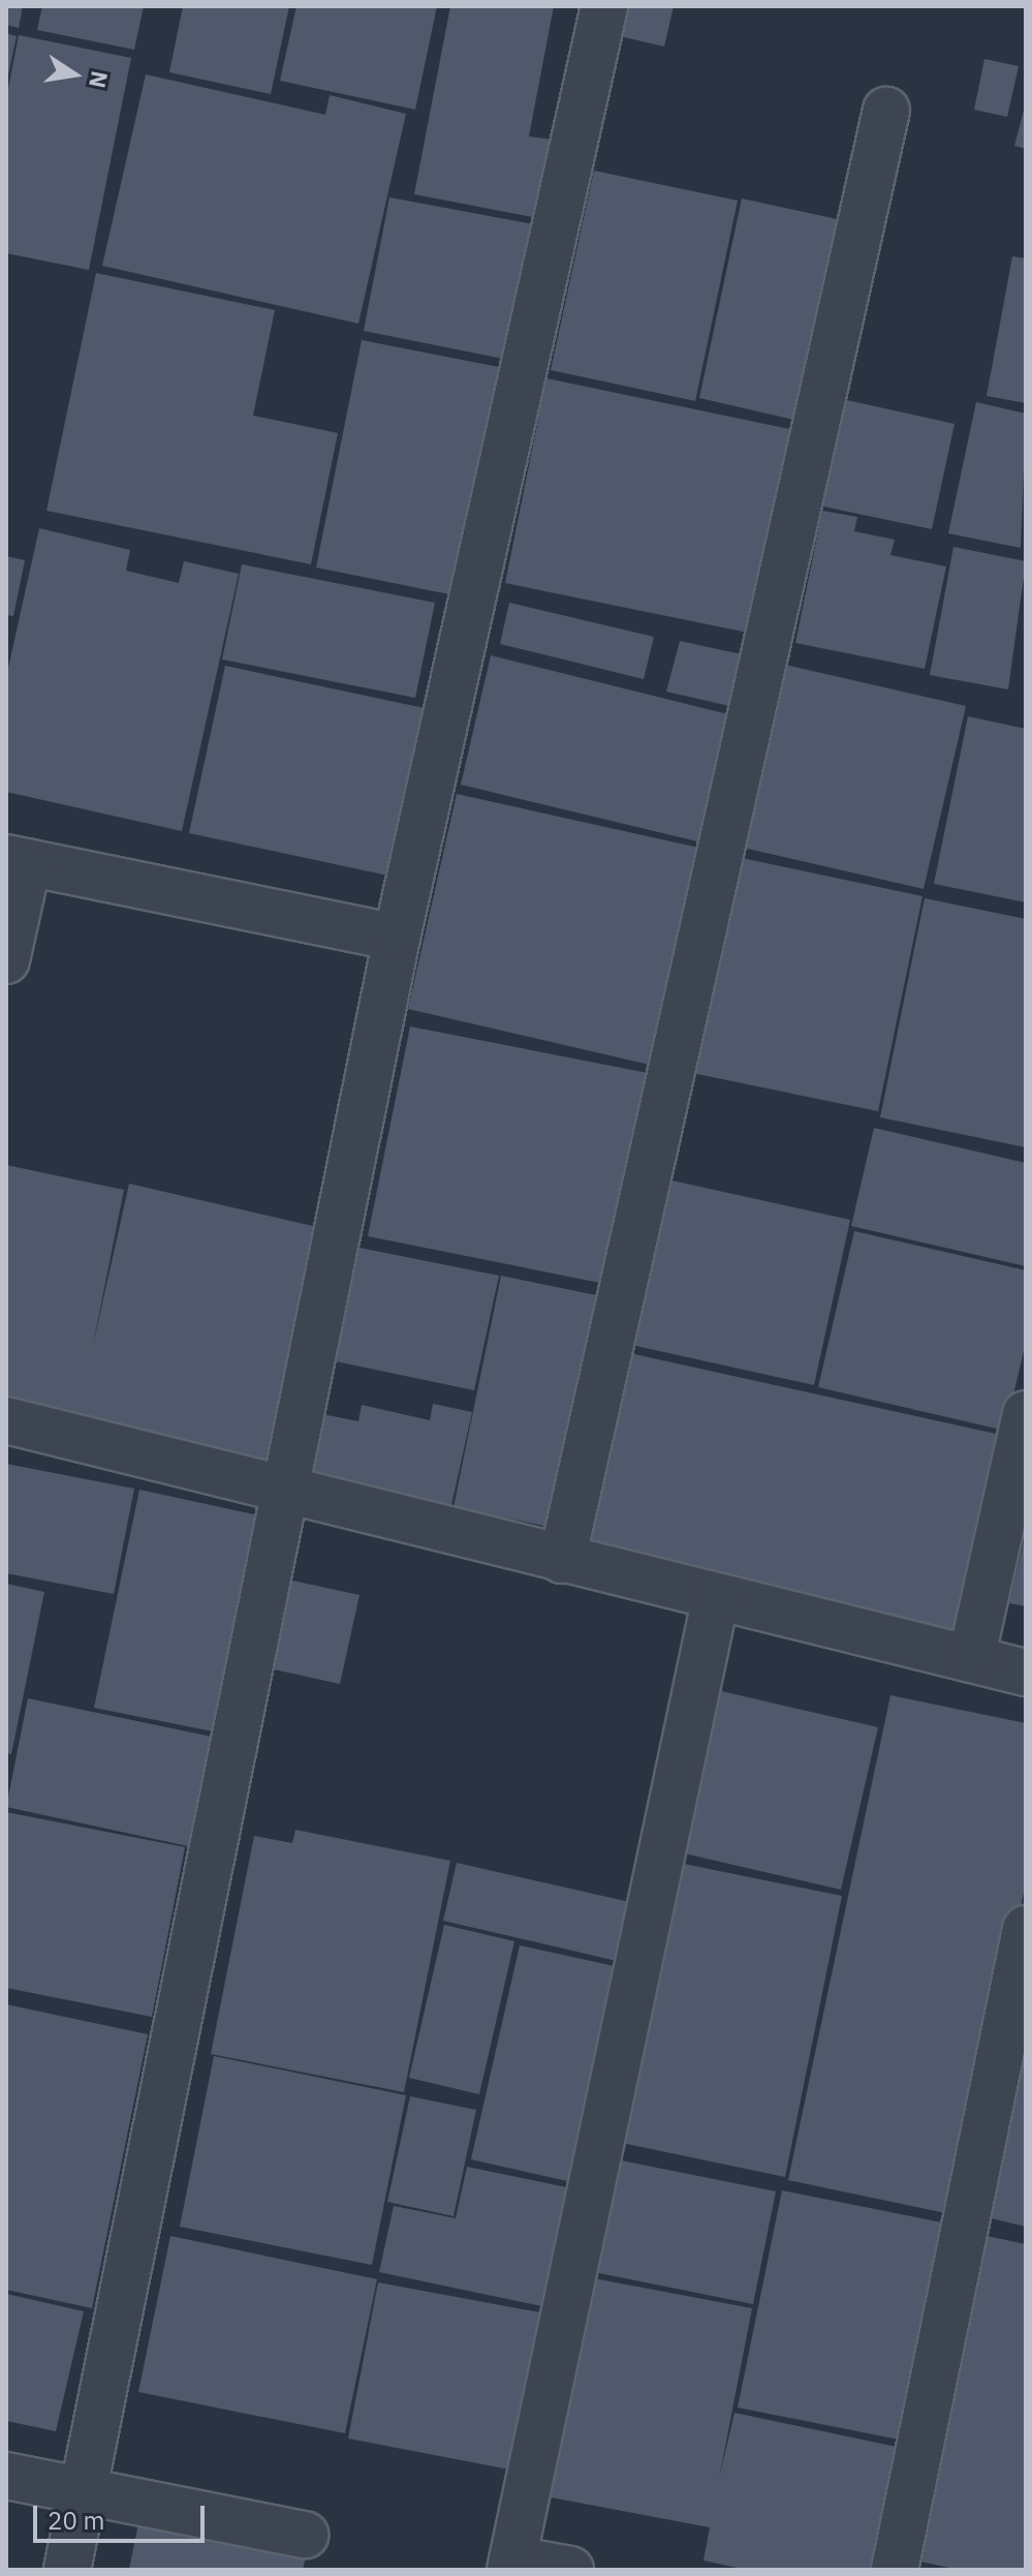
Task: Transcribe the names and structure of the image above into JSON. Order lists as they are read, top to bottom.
{
  "scale_bar": "20 m",
  "north": "right"
}
